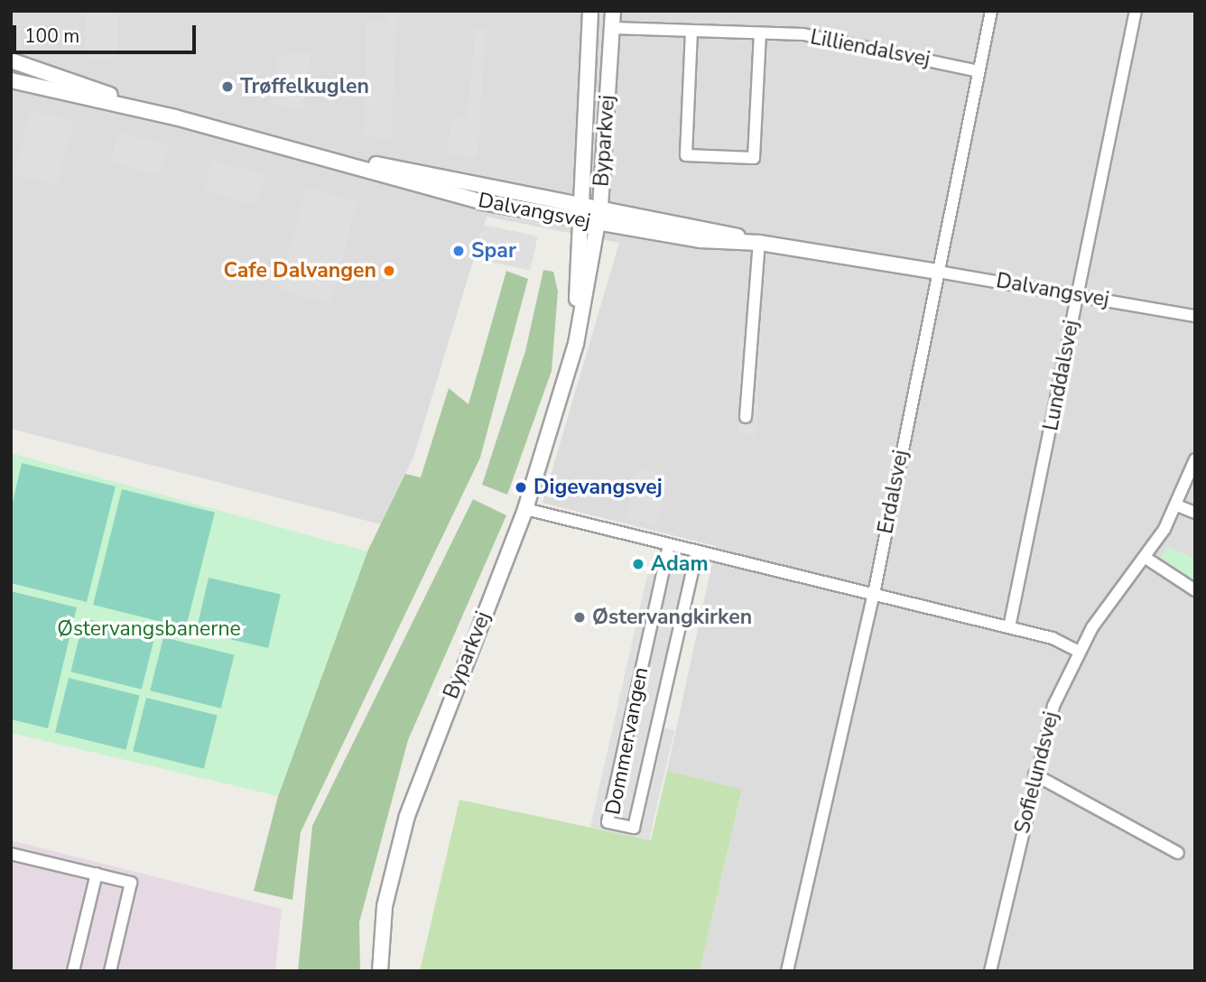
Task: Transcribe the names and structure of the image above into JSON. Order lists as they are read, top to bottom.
{
  "streets": {
    "street": [
      "Lilliendalsvej",
      "Byparkvej",
      "Dalvangsvej",
      "Lunddalsvej",
      "Erdalsvej",
      "Dommervangen",
      "Sofielundsvej"
    ]
  },
  "crossings": [
    ["Lilliendalsvej", "Byparkvej"],
    ["Lilliendalsvej", "Erdalsvej"],
    ["Byparkvej", "Dalvangsvej"],
    ["Dalvangsvej", "Lunddalsvej"],
    ["Dalvangsvej", "Erdalsvej"]
  ],
  "parks": ["Østervangsbanerne"],
  "places": [
    "Trøffelkuglen",
    "Spar",
    "Cafe Dalvangen",
    "Digevangsvej",
    "Adam",
    "Østervangkirken"
  ],
  "scale_bar": "100 m"
}
